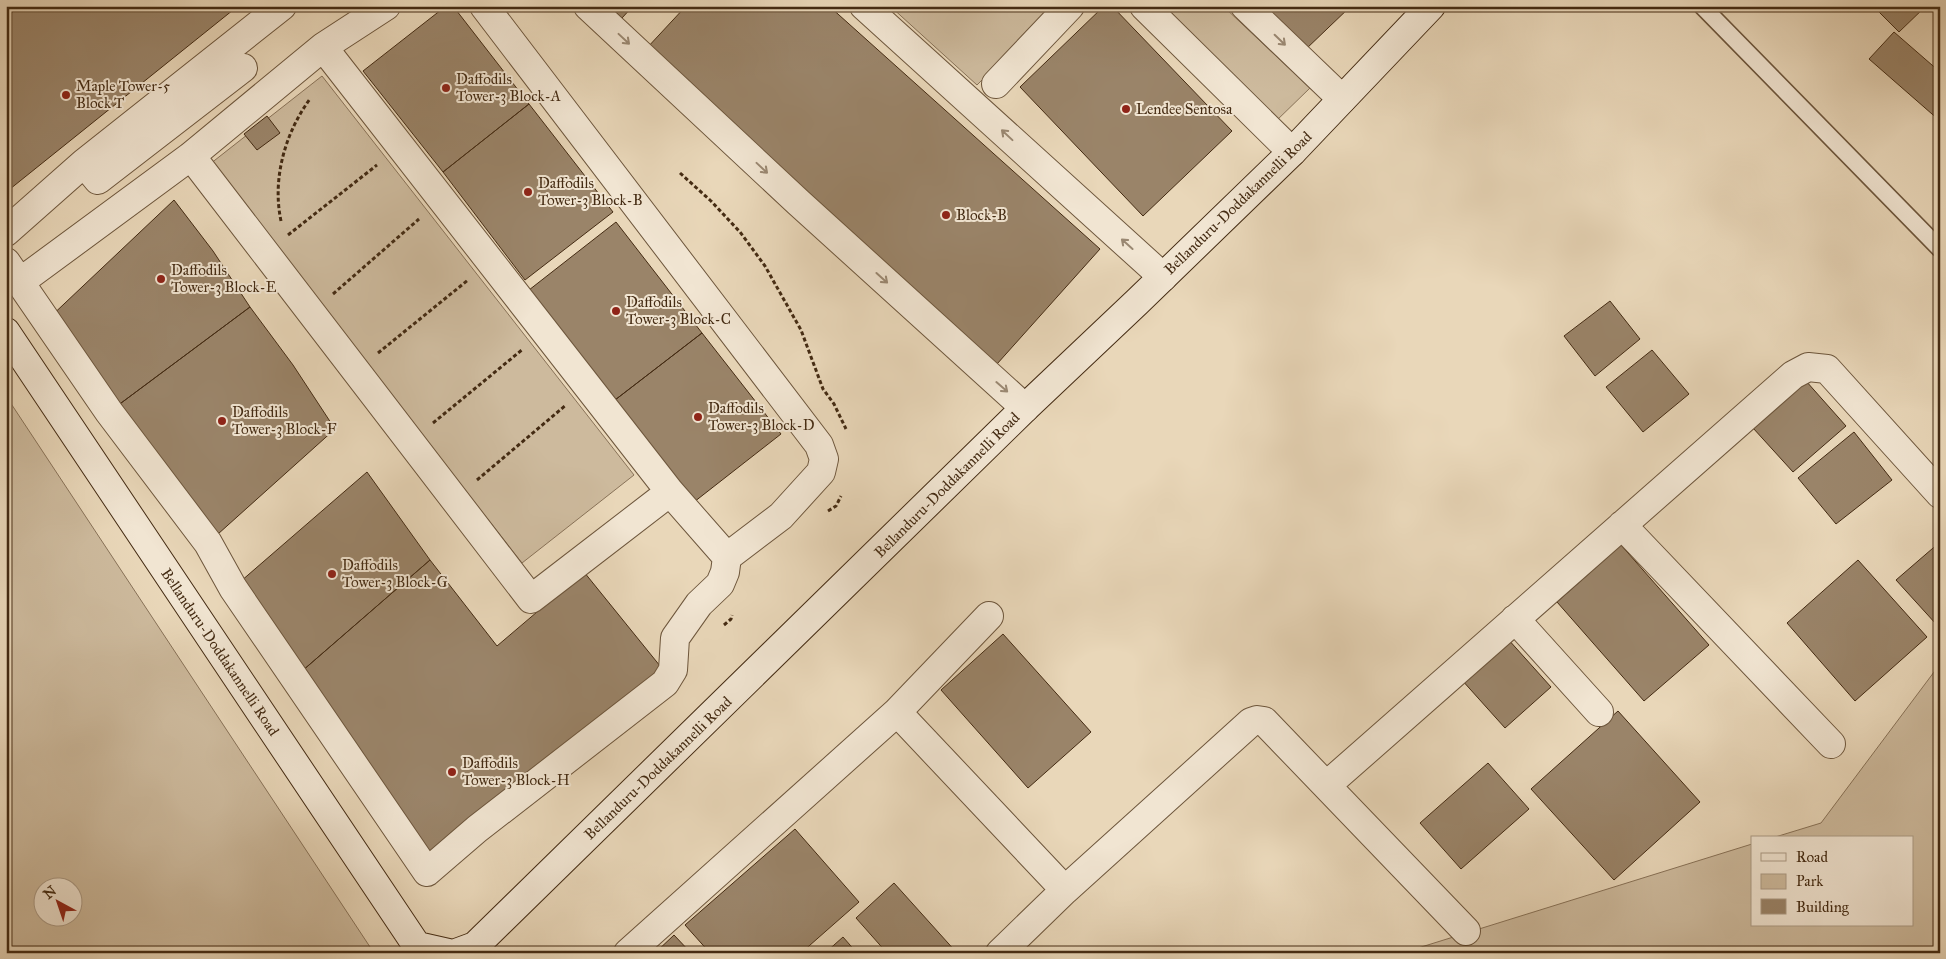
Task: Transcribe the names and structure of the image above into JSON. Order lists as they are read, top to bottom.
{
  "streets": {
    "street": ["Bellanduru-Doddakannelli Road"]
  },
  "places": [
    "Daffodils Tower-3 Block-A",
    "Maple Tower-5 Block T",
    "Lendee Sentosa",
    "Daffodils Tower-3 Block-B",
    "Block-B",
    "Daffodils Tower-3 Block-E",
    "Daffodils Tower-3 Block-C",
    "Daffodils Tower-3 Block-D",
    "Daffodils Tower-3 Block-F",
    "Daffodils Tower-3 Block-G",
    "Daffodils Tower-3 Block-H"
  ],
  "legend": ["Road", "Park", "Building"],
  "north": "top left"
}
